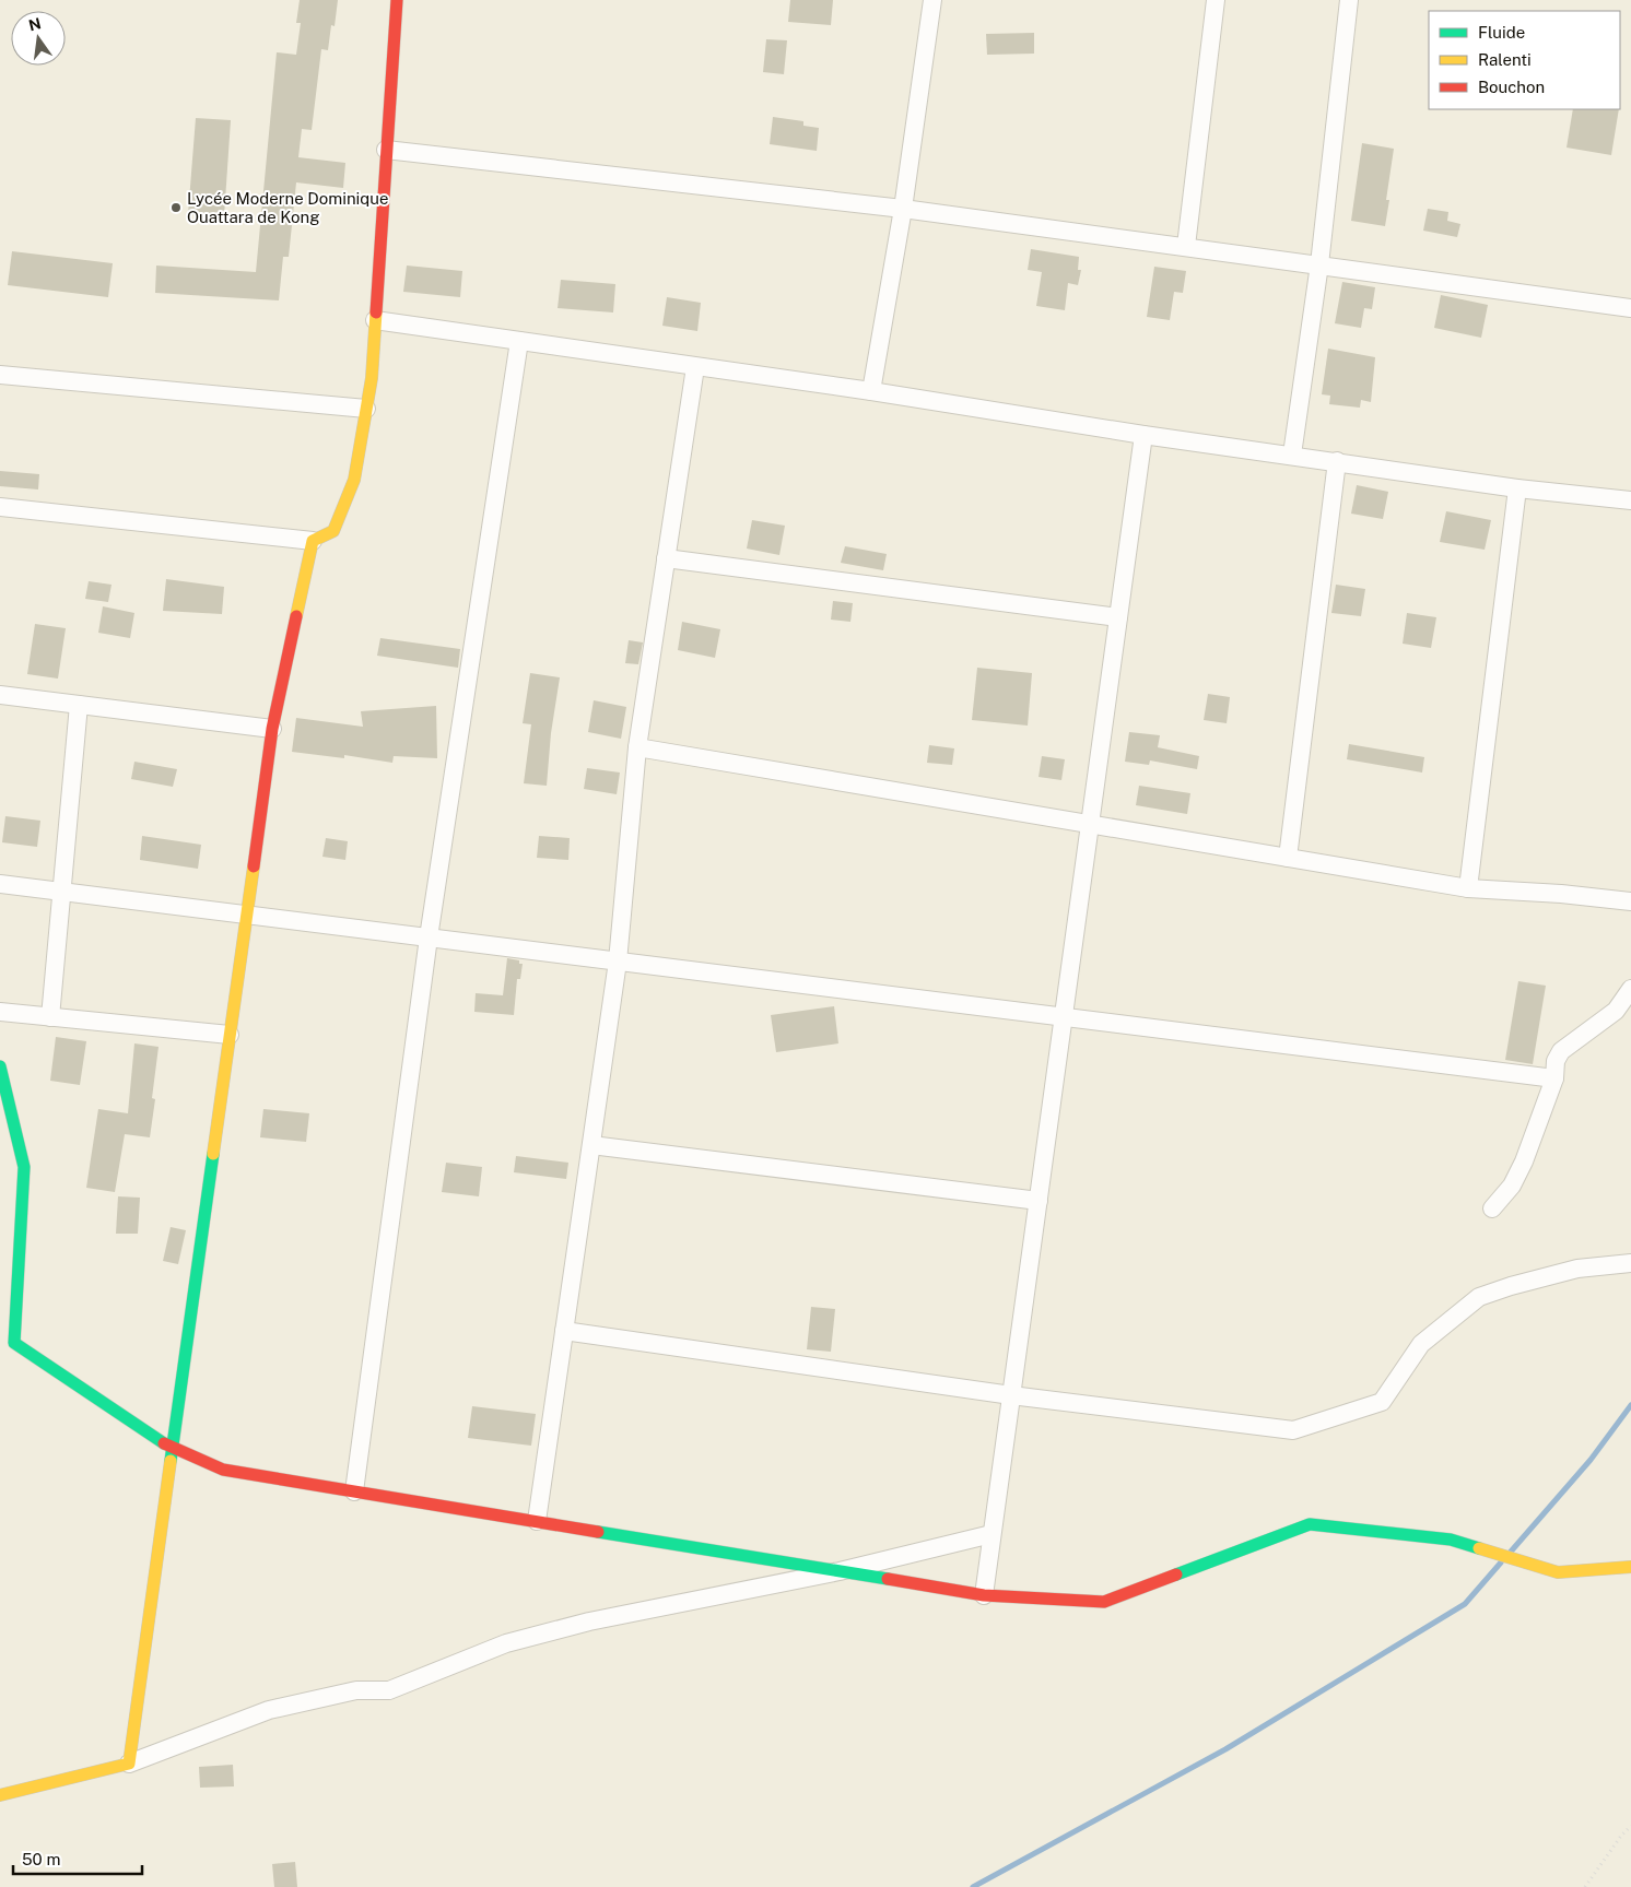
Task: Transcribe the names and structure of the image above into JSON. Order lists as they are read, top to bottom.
{
  "places": ["Lycée Moderne Dominique Ouattara de Kong"],
  "legend": ["Fluide", "Ralenti", "Bouchon"],
  "scale_bar": "50 m",
  "north": "top"
}
